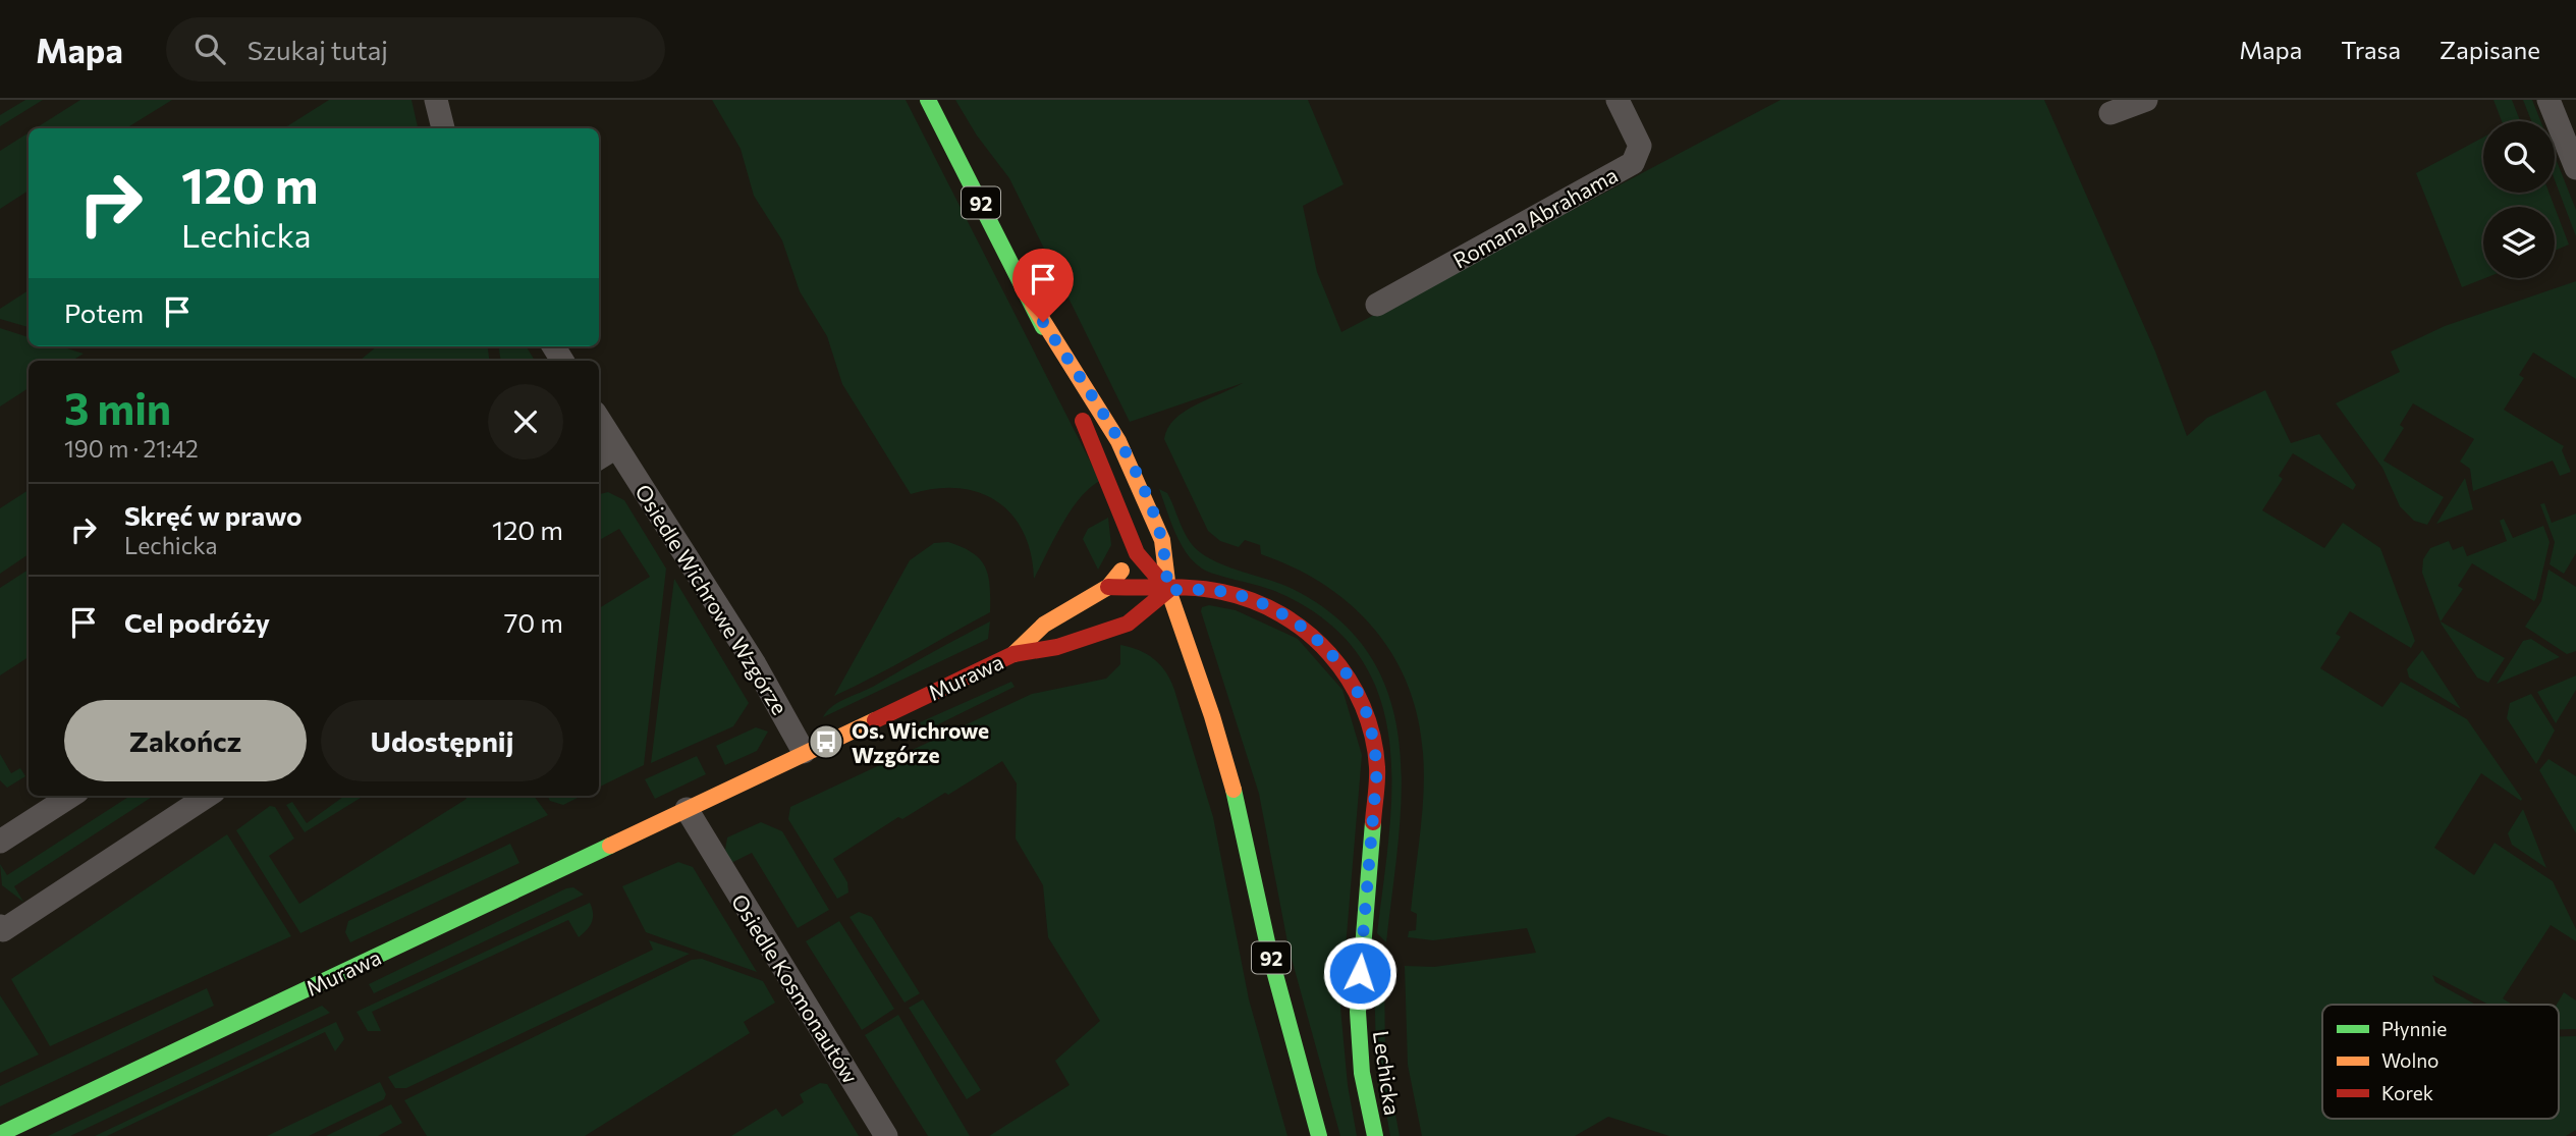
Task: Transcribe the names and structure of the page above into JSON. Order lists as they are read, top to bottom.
{
  "streets": {
    "street": [
      "92",
      "Romana Abrahama",
      "Osiedle Wichrowe Wzgórze",
      "Murawa",
      "Osiedle Kosmonautów",
      "Lechicka"
    ]
  },
  "crossings": [
    ["92", "Murawa"],
    ["92", "Lechicka"],
    ["Osiedle Wichrowe Wzgórze", "Murawa"],
    ["Murawa", "Osiedle Kosmonautów"],
    ["Murawa", "Lechicka"]
  ],
  "places": {
    "bus stop": ["Os. Wichrowe Wzgórze"]
  },
  "legend": ["Płynnie", "Wolno", "Korek"],
  "page": {
    "header": "Mapa",
    "search": "Szukaj tutaj",
    "nav": ["Mapa", "Trasa", "Zapisane"],
    "turn": ["120 m", "Lechicka"],
    "then": "Potem",
    "heading": ["3 min", "190 m · 21:42"],
    "list": [
      {
        "name": "Skręć w prawo",
        "note": "Lechicka",
        "value": "120 m"
      },
      {
        "name": "Cel podróży",
        "value": "70 m"
      }
    ],
    "buttons": ["Zakończ", "Udostępnij"]
  }
}
